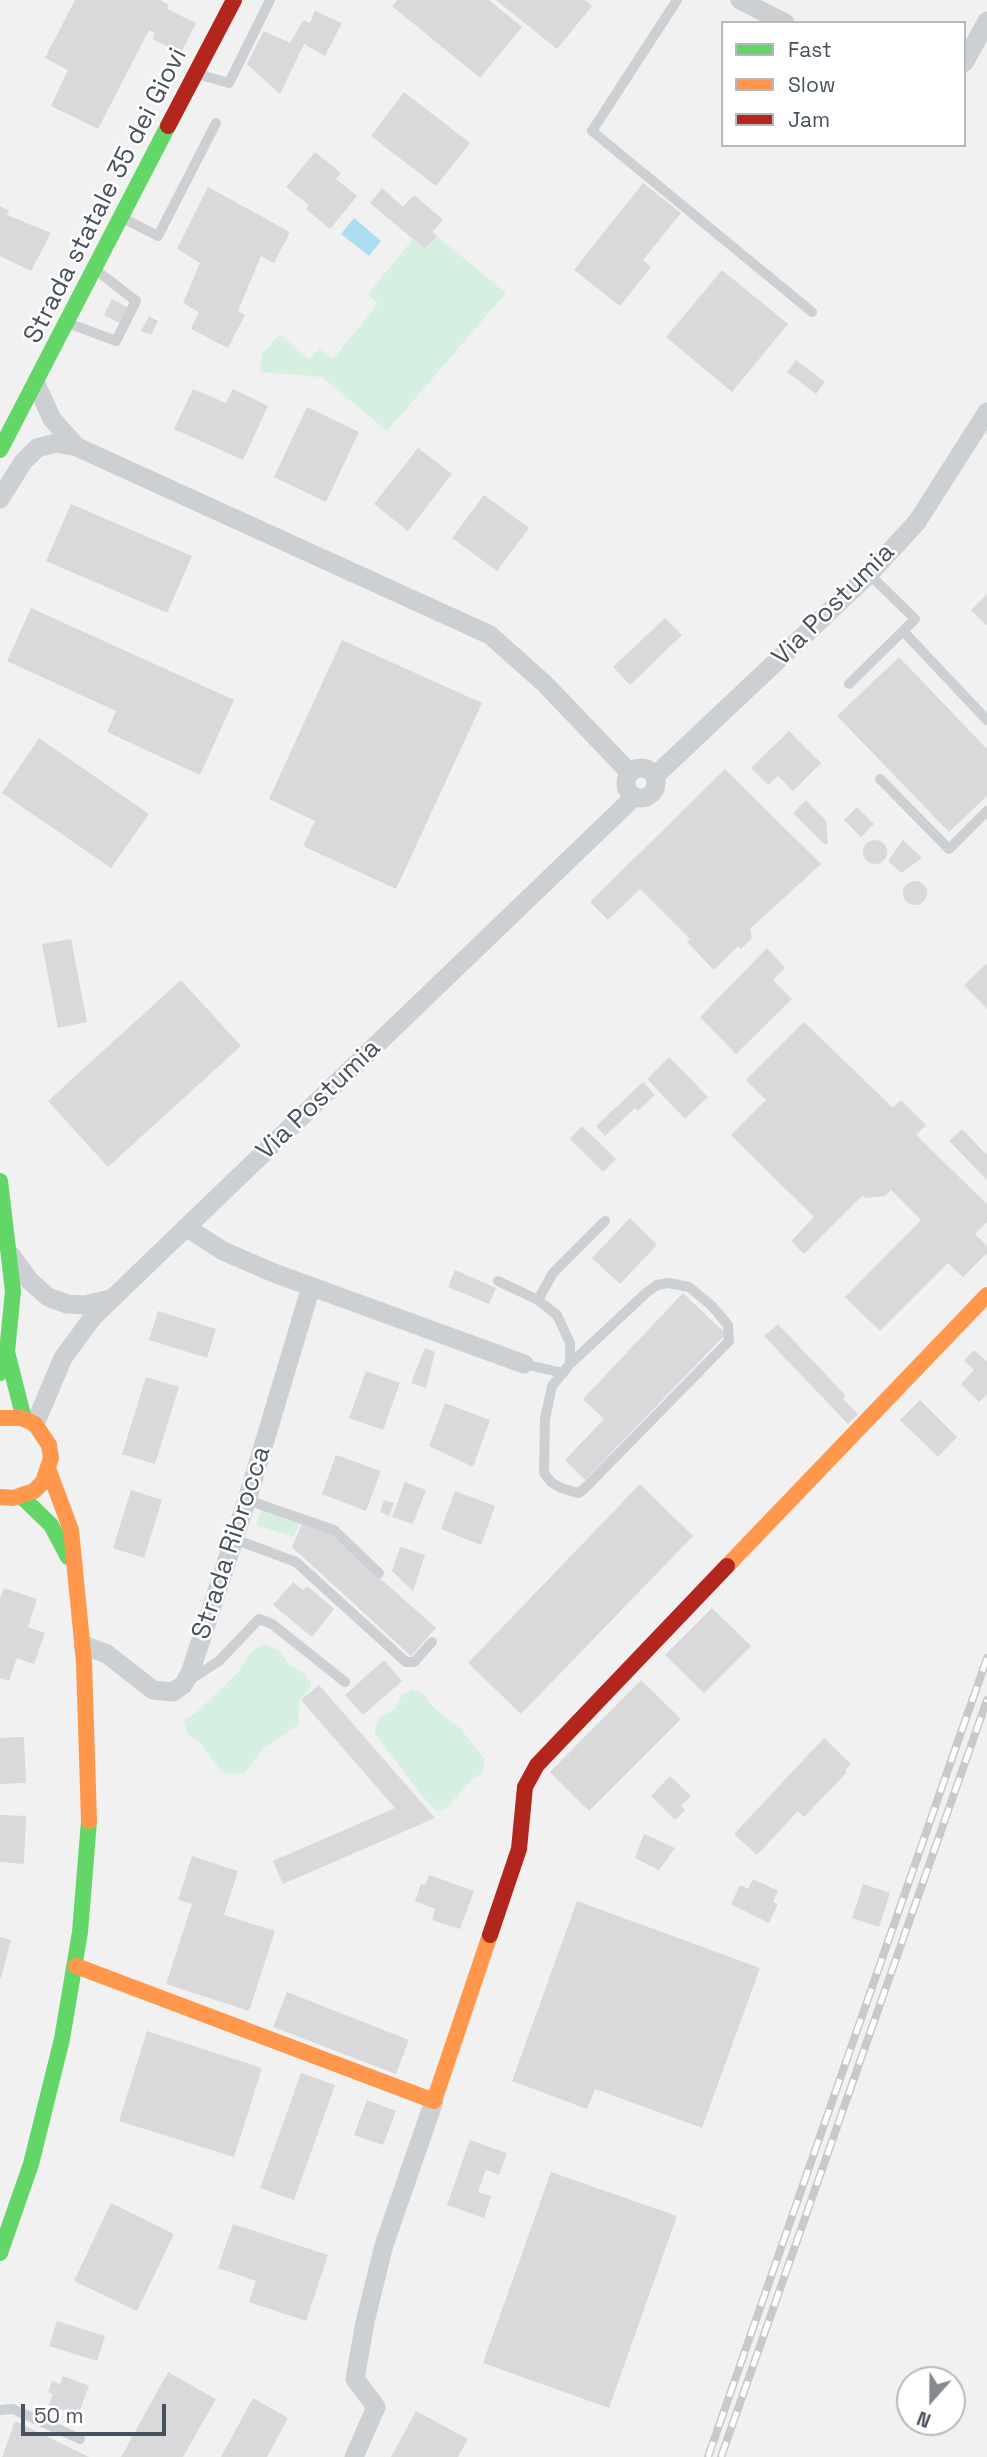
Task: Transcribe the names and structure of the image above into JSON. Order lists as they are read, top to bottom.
{
  "streets": {
    "main road": ["Strada statale 35 dei Giovi"],
    "street": ["Via Postumia", "Strada Ribrocca"]
  },
  "legend": ["Fast", "Slow", "Jam"],
  "scale_bar": "50 m",
  "north": "bottom"
}
